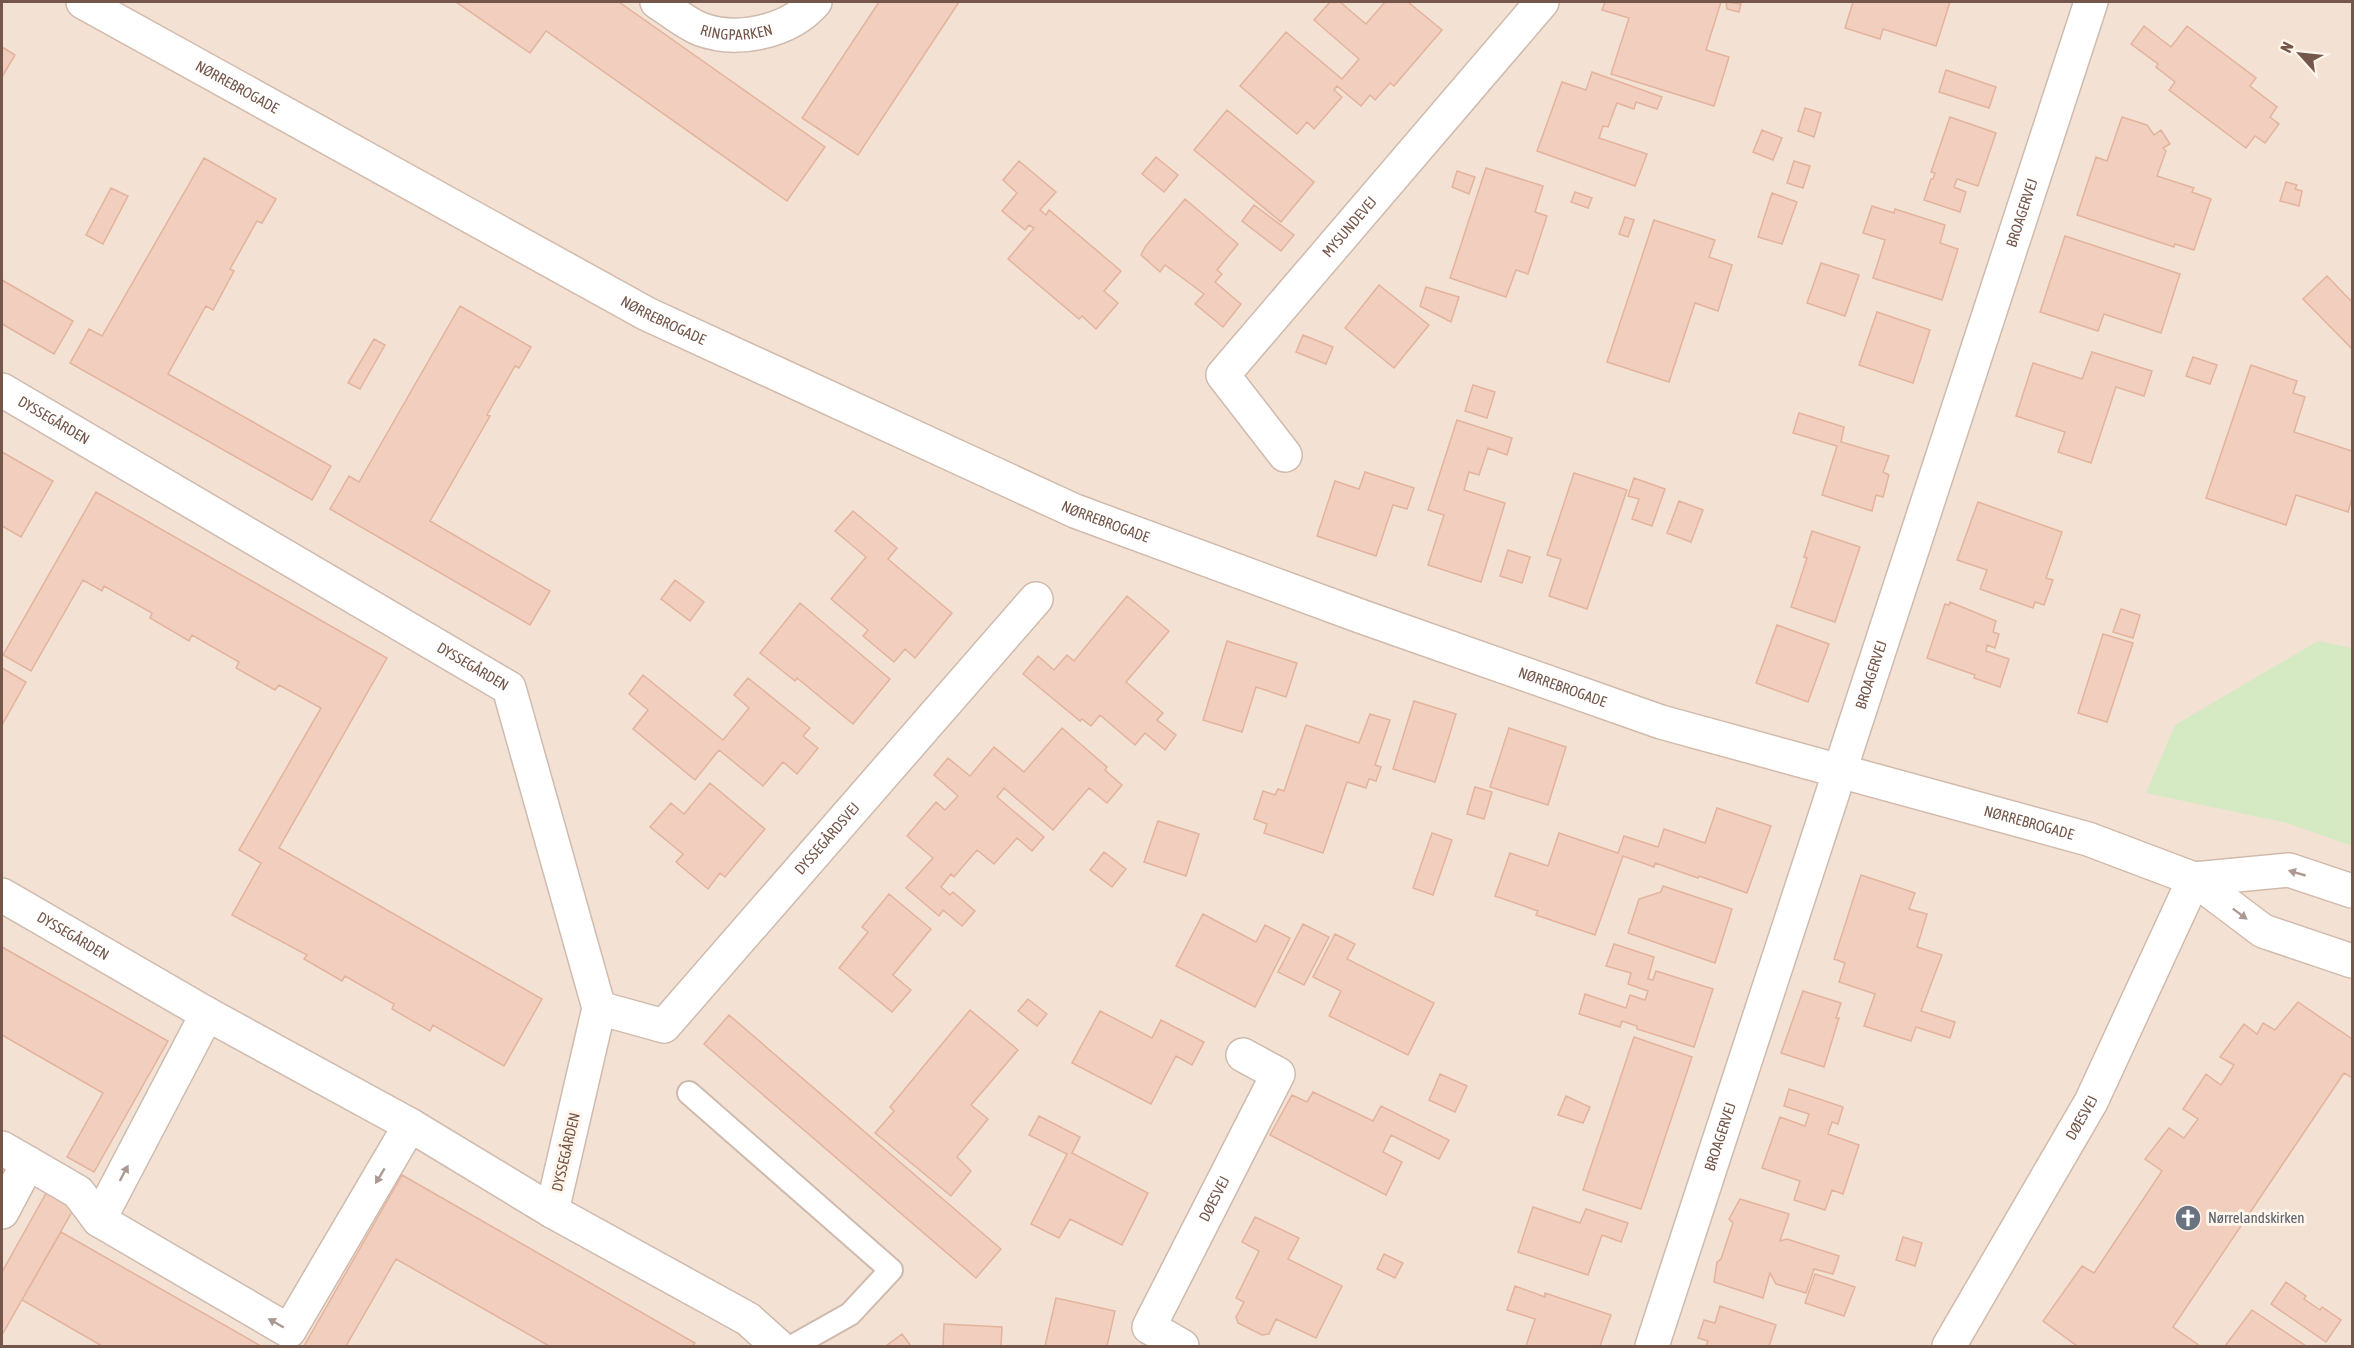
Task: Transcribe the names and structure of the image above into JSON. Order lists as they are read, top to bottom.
{
  "streets": {
    "street": [
      "RINGPARKEN",
      "NØRREBROGADE",
      "BROAGERVEJ",
      "MYSUNDEVEJ",
      "DYSSEGÅRDEN",
      "DYSSEGÅRDSVEJ",
      "DØESVEJ"
    ]
  },
  "crossings": [
    ["NØRREBROGADE", "BROAGERVEJ"],
    ["NØRREBROGADE", "DØESVEJ"],
    ["DYSSEGÅRDEN", "DYSSEGÅRDSVEJ"]
  ],
  "places": {
    "church": ["Nørrelandskirken"]
  },
  "north": "top left"
}
